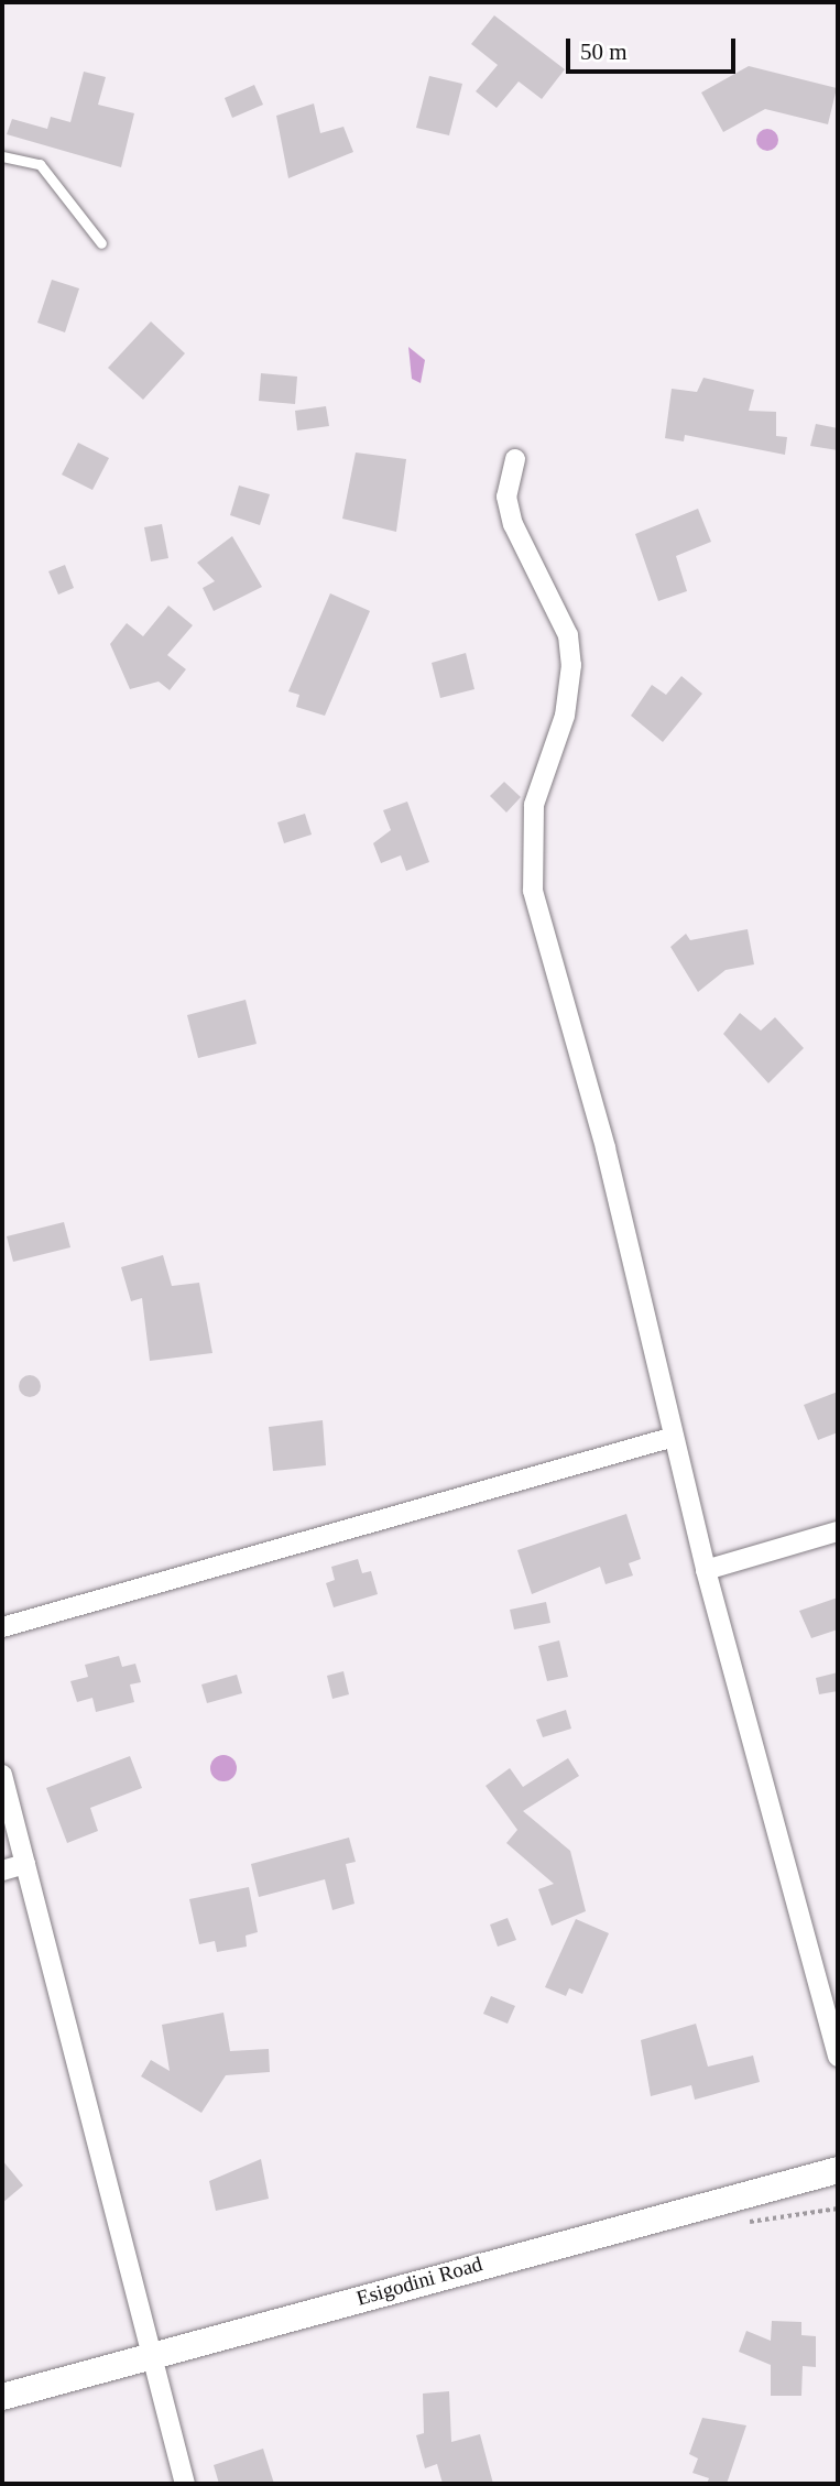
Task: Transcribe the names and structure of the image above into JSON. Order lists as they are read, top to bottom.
{
  "streets": {
    "main road": ["Esigodini Road"]
  },
  "scale_bar": "50 m"
}
